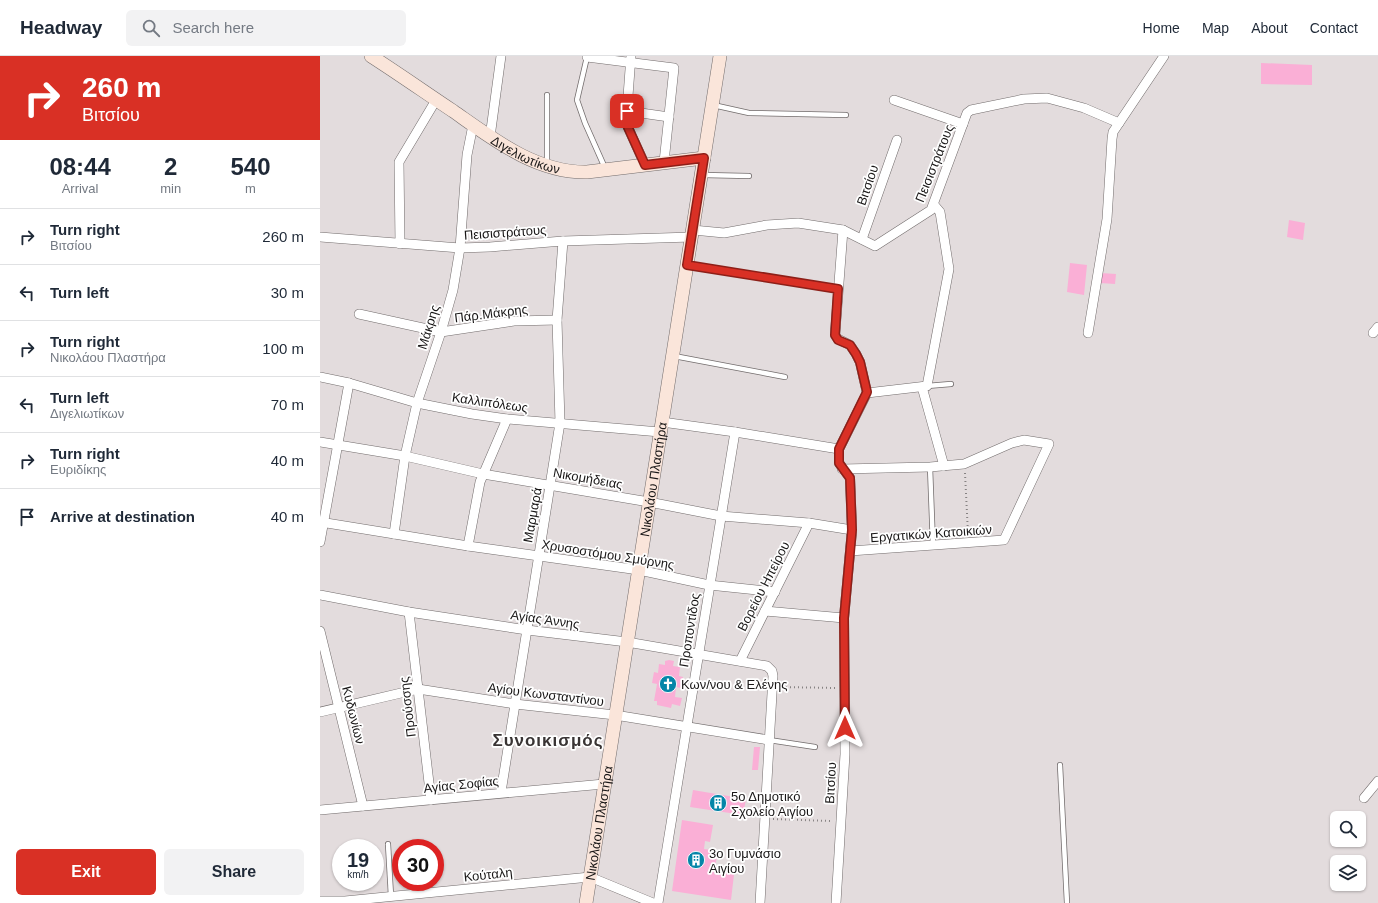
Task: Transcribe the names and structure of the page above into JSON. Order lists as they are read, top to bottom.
{
  "streets": {
    "main road": ["Διγελιωτίκων", "Νικολάου Πλαστήρα"],
    "street": [
      "Πεισιστράτους",
      "Βιτσίου",
      "Πάρ.Μάκρης",
      "Μάκρης",
      "Καλλιπόλεως",
      "Νικομήδειας",
      "Μαρμαρά",
      "Εργατικών Κατοικιών",
      "Χρυσοστόμου Σμύρνης",
      "Βορείου Ηπείρου",
      "Αγίας Άννης",
      "Προποντίδος",
      "Αγίου Κωνσταντίνου",
      "Προύσσης",
      "Κυδωνίων",
      "Αγίας Σοφίας",
      "Κούταλη"
    ]
  },
  "crossings": [
    ["Διγελιωτίκων", "Μάκρης"],
    ["Διγελιωτίκων", "Νικολάου Πλαστήρα"],
    ["Πεισιστράτους", "Βιτσίου"],
    ["Πεισιστράτους", "Μάκρης"],
    ["Πεισιστράτους", "Νικολάου Πλαστήρα"],
    ["Πεισιστράτους", "Μαρμαρά"],
    ["Βιτσίου", "Καλλιπόλεως"],
    ["Βιτσίου", "Νικομήδειας"],
    ["Βιτσίου", "Εργατικών Κατοικιών"],
    ["Πάρ.Μάκρης", "Μάκρης"],
    ["Πάρ.Μάκρης", "Μαρμαρά"],
    ["Μάκρης", "Καλλιπόλεως"],
    ["Μάκρης", "Νικομήδειας"],
    ["Μάκρης", "Χρυσοστόμου Σμύρνης"],
    ["Καλλιπόλεως", "Νικολάου Πλαστήρα"],
    ["Καλλιπόλεως", "Μαρμαρά"],
    ["Καλλιπόλεως", "Προποντίδος"],
    ["Νικομήδειας", "Νικολάου Πλαστήρα"],
    ["Νικομήδειας", "Μαρμαρά"],
    ["Νικομήδειας", "Βορείου Ηπείρου"],
    ["Νικομήδειας", "Προποντίδος"],
    ["Νικολάου Πλαστήρα", "Χρυσοστόμου Σμύρνης"],
    ["Νικολάου Πλαστήρα", "Αγίας Άννης"],
    ["Νικολάου Πλαστήρα", "Αγίου Κωνσταντίνου"],
    ["Νικολάου Πλαστήρα", "Αγίας Σοφίας"],
    ["Νικολάου Πλαστήρα", "Κούταλη"],
    ["Μαρμαρά", "Χρυσοστόμου Σμύρνης"],
    ["Μαρμαρά", "Αγίας Άννης"],
    ["Μαρμαρά", "Αγίου Κωνσταντίνου"],
    ["Μαρμαρά", "Αγίας Σοφίας"],
    ["Χρυσοστόμου Σμύρνης", "Βορείου Ηπείρου"],
    ["Χρυσοστόμου Σμύρνης", "Προποντίδος"],
    ["Βορείου Ηπείρου", "Αγίας Άννης"],
    ["Αγίας Άννης", "Προποντίδος"],
    ["Αγίας Άννης", "Προύσσης"],
    ["Προποντίδος", "Αγίου Κωνσταντίνου"],
    ["Αγίου Κωνσταντίνου", "Προύσσης"],
    ["Αγίου Κωνσταντίνου", "Κυδωνίων"],
    ["Προύσσης", "Αγίας Σοφίας"],
    ["Κυδωνίων", "Αγίας Σοφίας"]
  ],
  "districts": ["Συνοικισμός"],
  "places": {
    "church": ["Κων/νου & Ελένης"],
    "building": ["5ο Δημοτικό Σχολείο Αιγίου", "3ο Γυμνάσιο Αιγίου"]
  },
  "page": {
    "header": "Headway",
    "search": "Search here",
    "nav": [
      "Home",
      "Map",
      "About",
      "Contact"
    ],
    "turn": ["260 m", "Βιτσίου"],
    "eta": [
      "08:44",
      "Arrival",
      "2",
      "min",
      "540",
      "m"
    ],
    "list": [
      {
        "name": "Turn right",
        "note": "Βιτσίου",
        "value": "260 m"
      },
      {
        "name": "Turn left",
        "value": "30 m"
      },
      {
        "name": "Turn right",
        "note": "Νικολάου Πλαστήρα",
        "value": "100 m"
      },
      {
        "name": "Turn left",
        "note": "Διγελιωτίκων",
        "value": "70 m"
      },
      {
        "name": "Turn right",
        "note": "Ευριδίκης",
        "value": "40 m"
      },
      {
        "name": "Arrive at destination",
        "value": "40 m"
      }
    ],
    "speed": "19 km/h",
    "limit": "30",
    "buttons": ["Exit", "Share"]
  }
}
